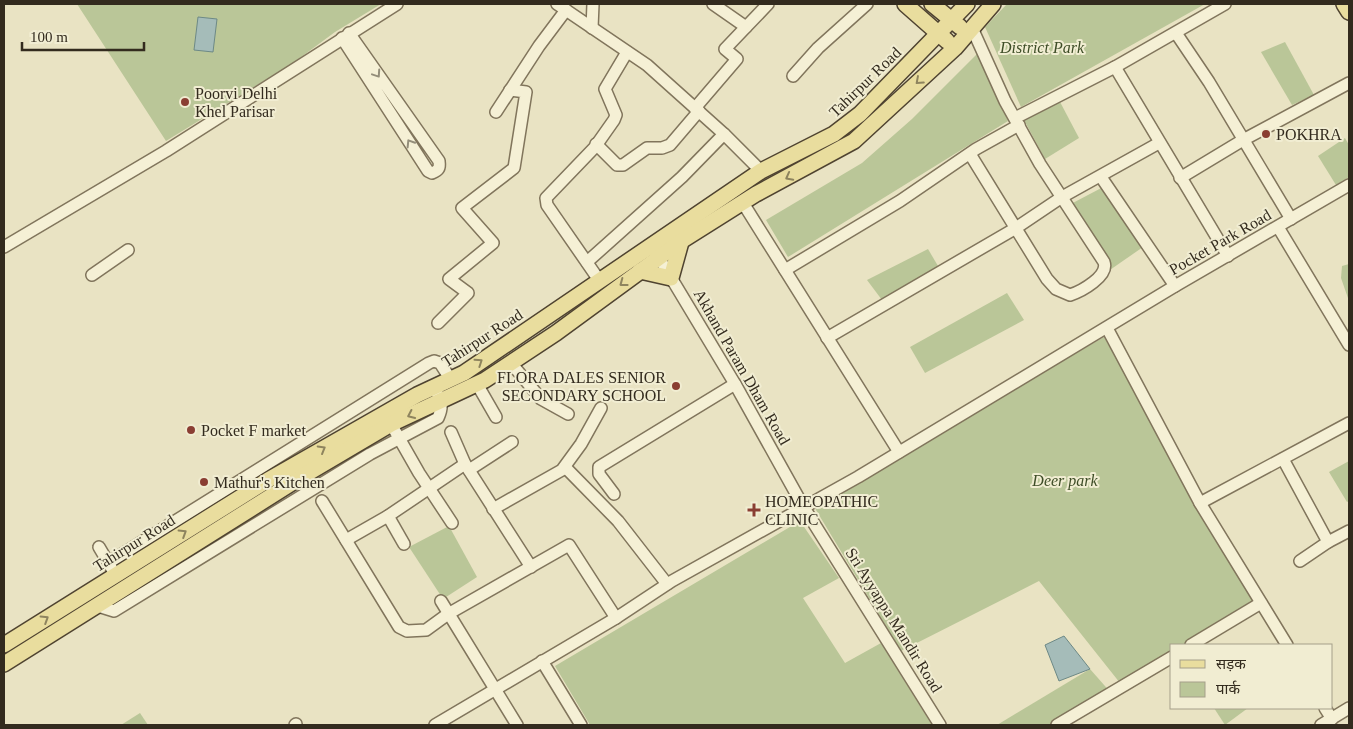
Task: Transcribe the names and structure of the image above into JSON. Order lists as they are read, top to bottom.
{
  "streets": {
    "main road": ["Tahirpur Road"],
    "street": ["Pocket Park Road", "Akhand Param Dham Road", "Sri Ayyappa Mandir Road"]
  },
  "crossings": [
    ["Tahirpur Road", "Akhand Param Dham Road"],
    ["Pocket Park Road", "Akhand Param Dham Road"],
    ["Pocket Park Road", "Sri Ayyappa Mandir Road"],
    ["Akhand Param Dham Road", "Sri Ayyappa Mandir Road"]
  ],
  "parks": ["District Park", "Deer park"],
  "places": {
    "other": [
      "Poorvi Delhi Khel Parisar",
      "POKHRA",
      "FLORA DALES SENIOR SECONDARY SCHOOL",
      "Pocket F market",
      "Mathur's Kitchen"
    ],
    "health": ["HOMEOPATHIC CLINIC"]
  },
  "legend": ["सड़क", "पार्क"],
  "scale_bar": "100 m"
}
